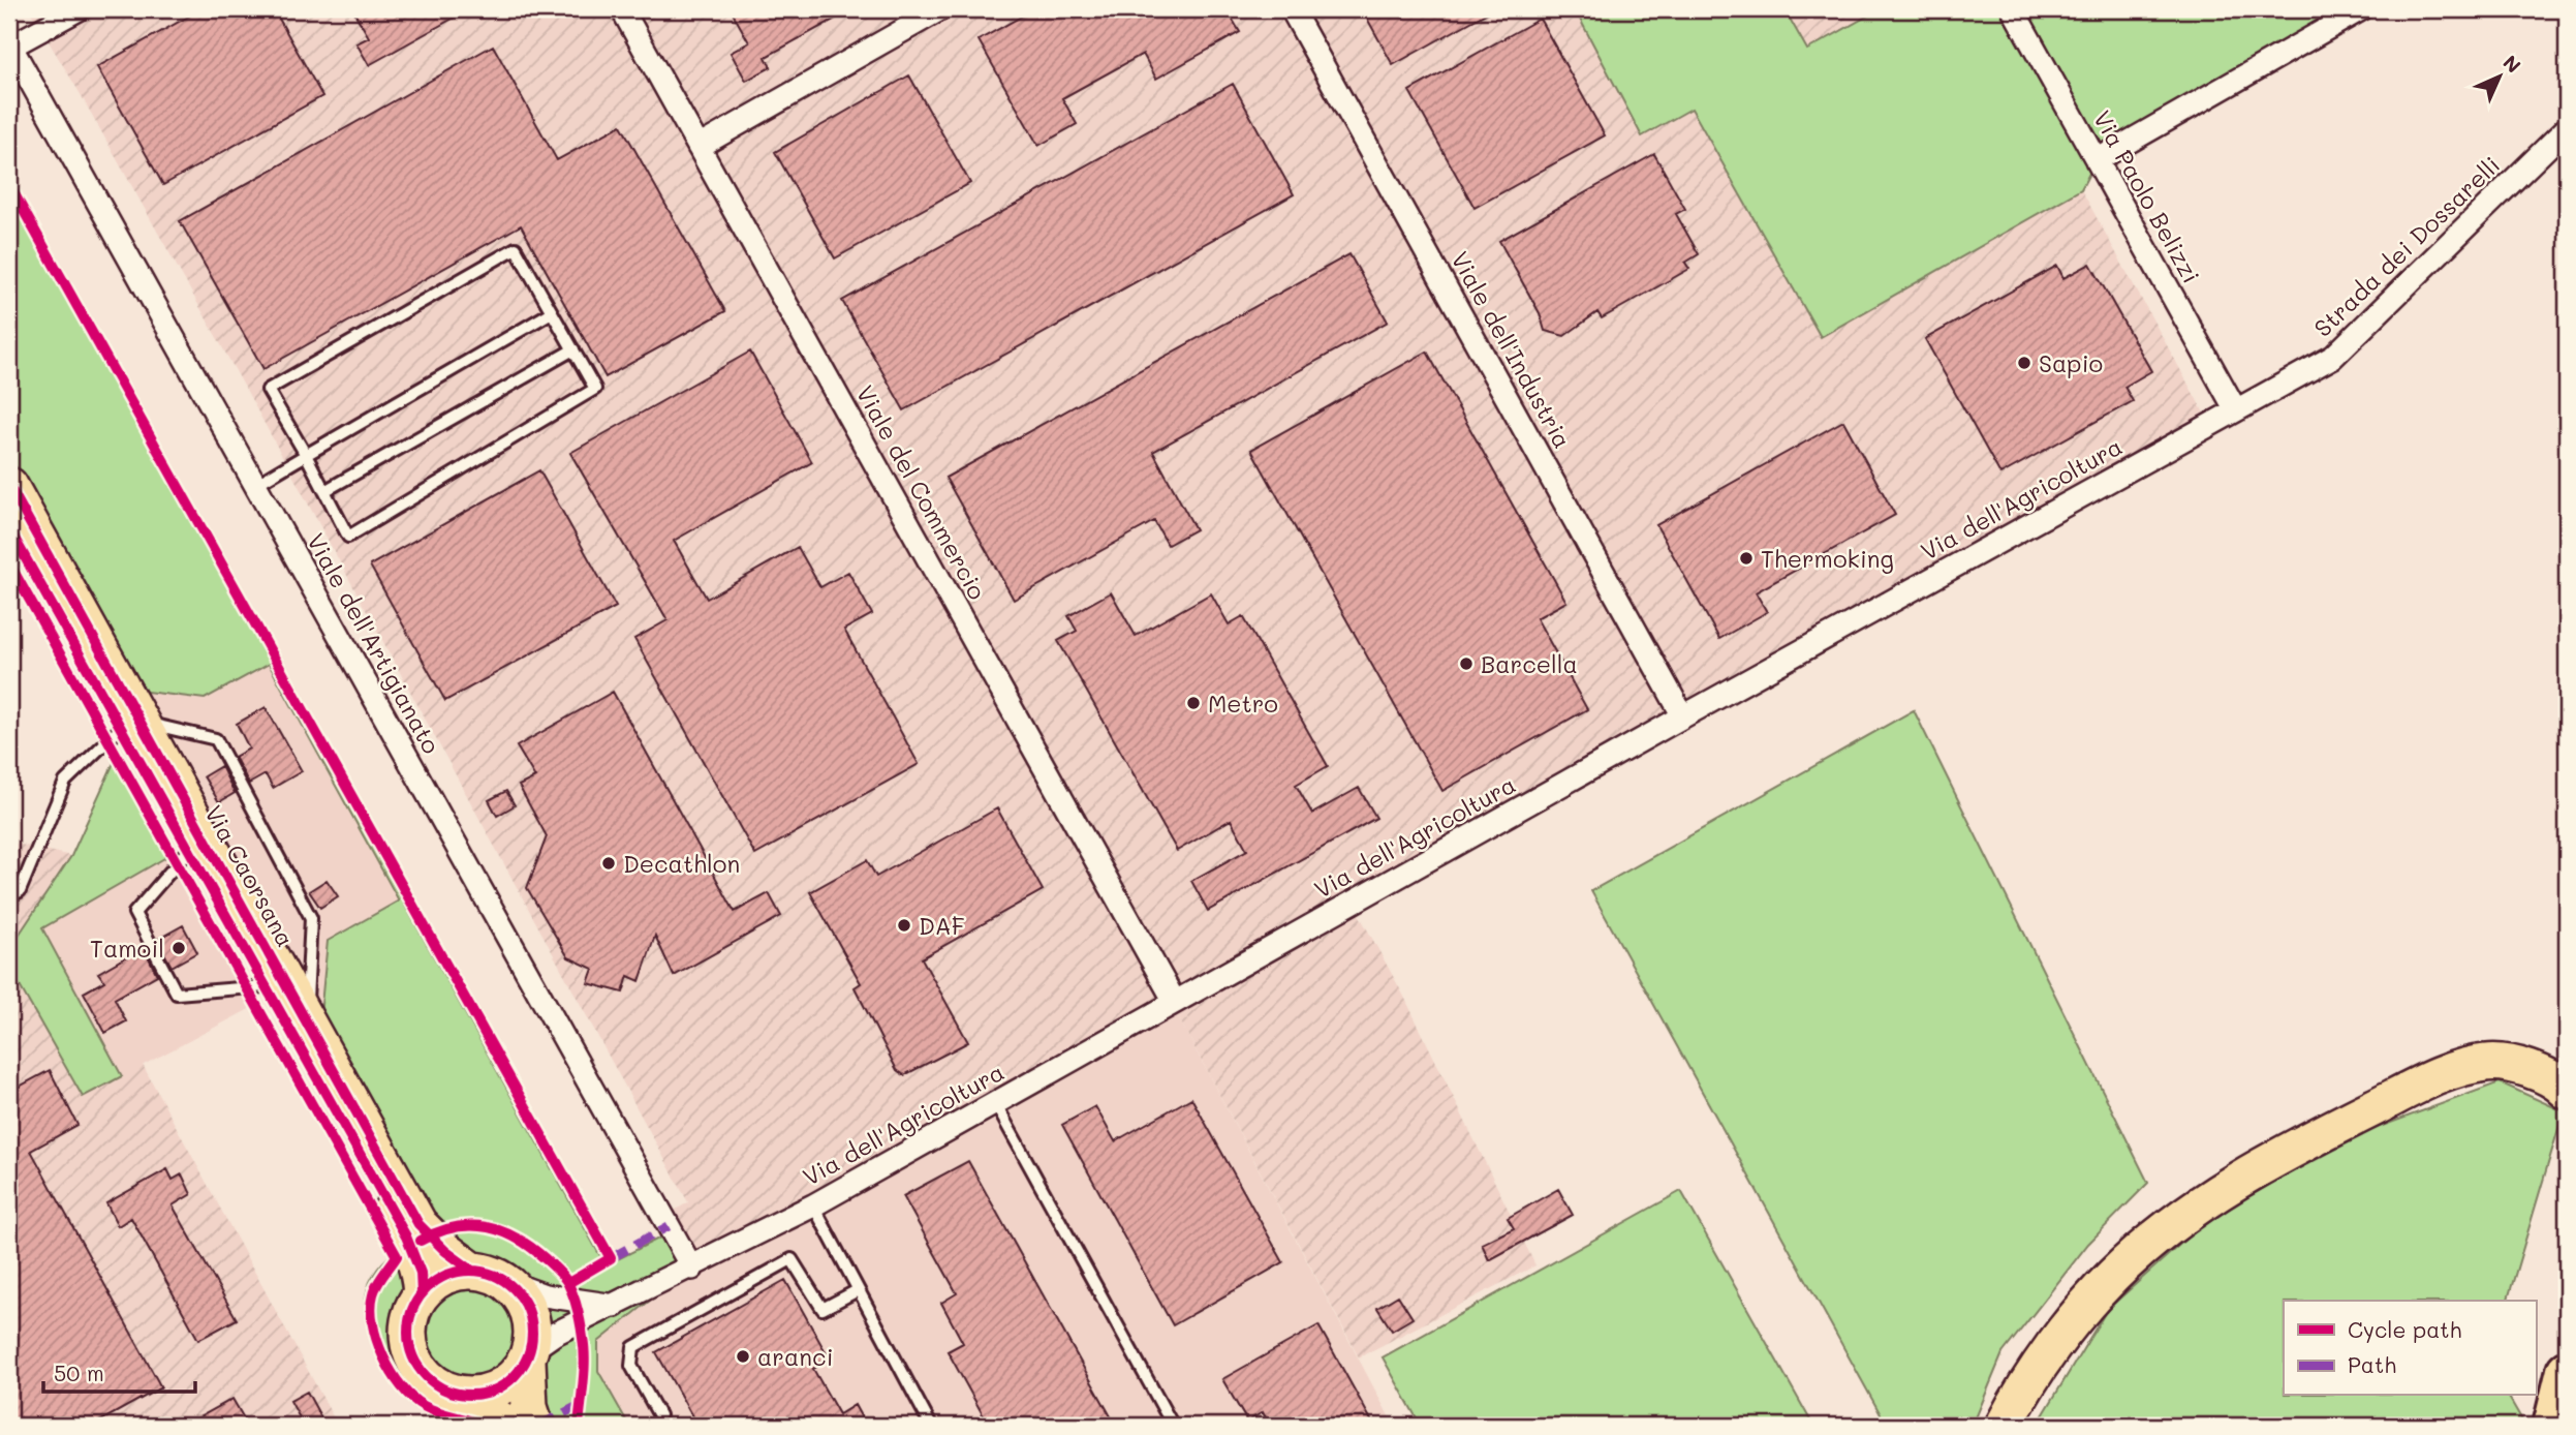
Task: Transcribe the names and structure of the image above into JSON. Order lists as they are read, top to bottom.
{
  "streets": {
    "main road": ["Via Caorsana"],
    "street": [
      "Via Paolo Belizzi",
      "Strada dei Dossarelli",
      "Viale dell'Industria",
      "Viale del Commercio",
      "Via dell'Agricoltura",
      "Viale dell'Artigianato"
    ]
  },
  "crossings": [
    ["Via Paolo Belizzi", "Strada dei Dossarelli"],
    ["Via Paolo Belizzi", "Via dell'Agricoltura"],
    ["Strada dei Dossarelli", "Via dell'Agricoltura"],
    ["Viale dell'Industria", "Via dell'Agricoltura"],
    ["Viale del Commercio", "Via dell'Agricoltura"],
    ["Via dell'Agricoltura", "Viale dell'Artigianato"],
    ["Via dell'Agricoltura", "Via Caorsana"]
  ],
  "places": [
    "Sapio",
    "Thermoking",
    "Barcella",
    "Metro",
    "Decathlon",
    "DAF",
    "Tamoil",
    "aranci"
  ],
  "legend": ["Cycle path", "Path"],
  "scale_bar": "50 m",
  "north": "top right"
}
